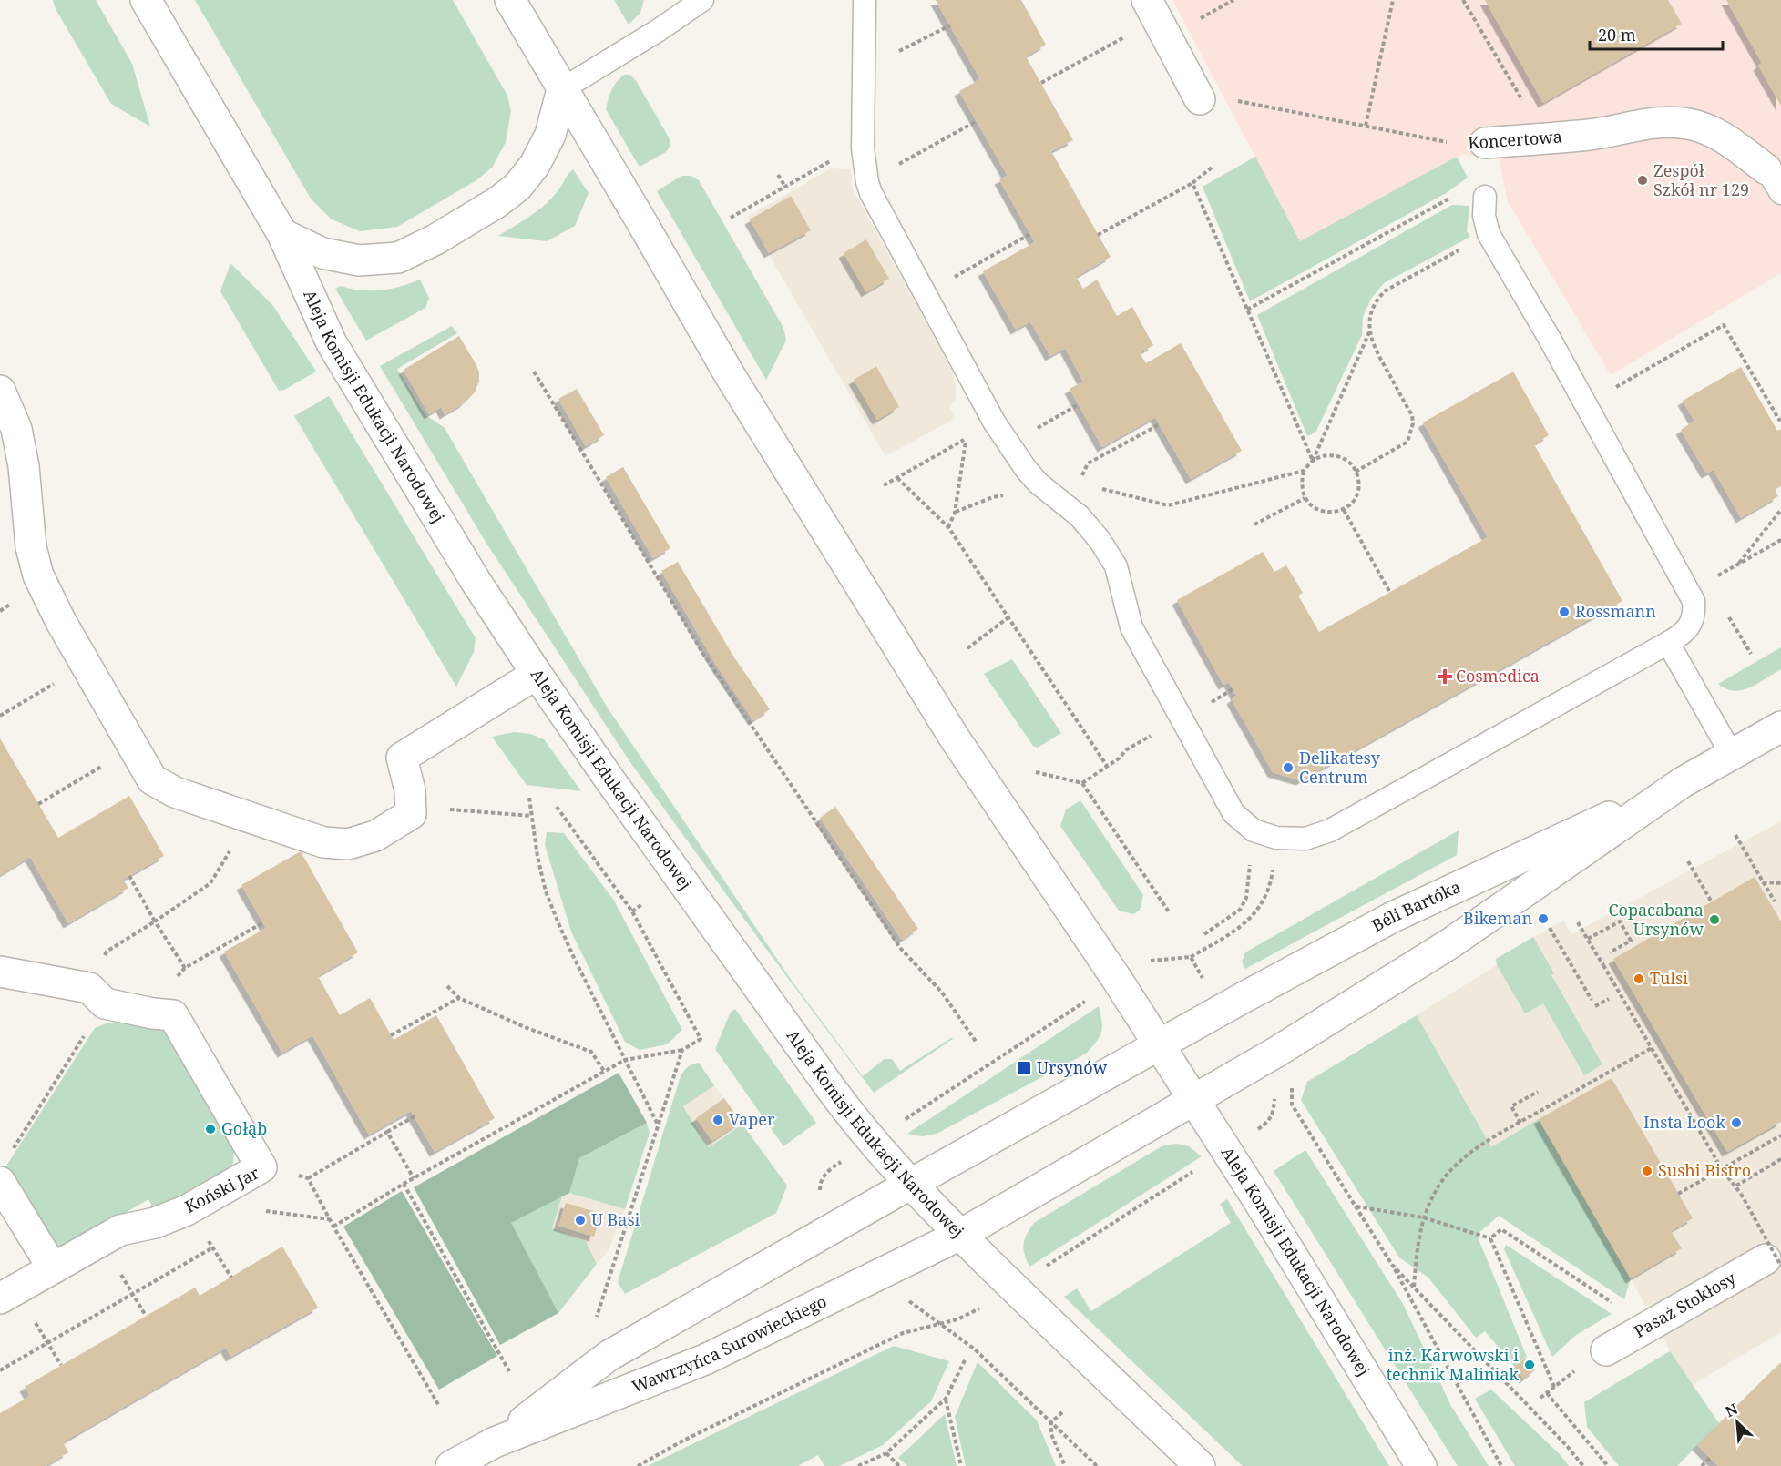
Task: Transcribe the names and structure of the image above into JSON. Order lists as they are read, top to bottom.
{
  "streets": {
    "street": [
      "Koncertowa",
      "Aleja Komisji Edukacji Narodowej",
      "Béli Bartóka",
      "Koński Jar",
      "Pasaż Stokłosy",
      "Wawrzyńca Surowieckiego"
    ]
  },
  "crossings": [
    ["Aleja Komisji Edukacji Narodowej", "Béli Bartóka"],
    ["Aleja Komisji Edukacji Narodowej", "Wawrzyńca Surowieckiego"],
    ["Béli Bartóka", "Wawrzyńca Surowieckiego"]
  ],
  "places": {
    "other": [
      "Zespół Szkół nr 129",
      "Rossmann",
      "Delikatesy Centrum",
      "Bikeman",
      "Copacabana Ursynów",
      "Tulsi",
      "Vaper",
      "Insta Look",
      "Gołąb",
      "Sushi Bistro",
      "U Basi",
      "inż. Karwowski i technik Maliniak"
    ],
    "health": ["Cosmedica"],
    "transit": ["Ursynów"]
  },
  "scale_bar": "20 m",
  "north": "top left"
}
